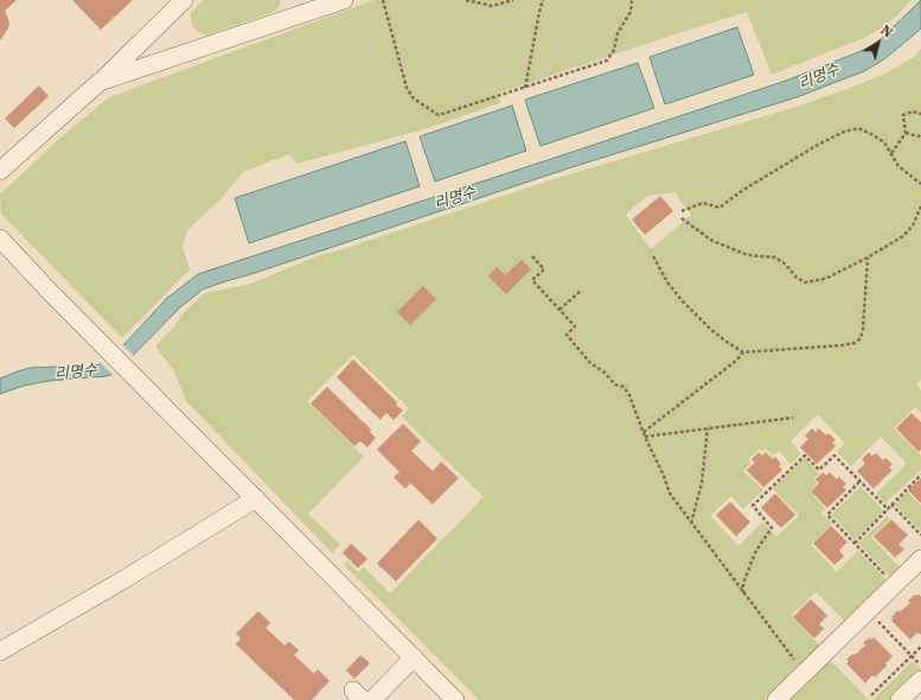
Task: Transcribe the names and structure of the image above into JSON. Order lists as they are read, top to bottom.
{
  "water": ["리명수"],
  "north": "top right"
}
